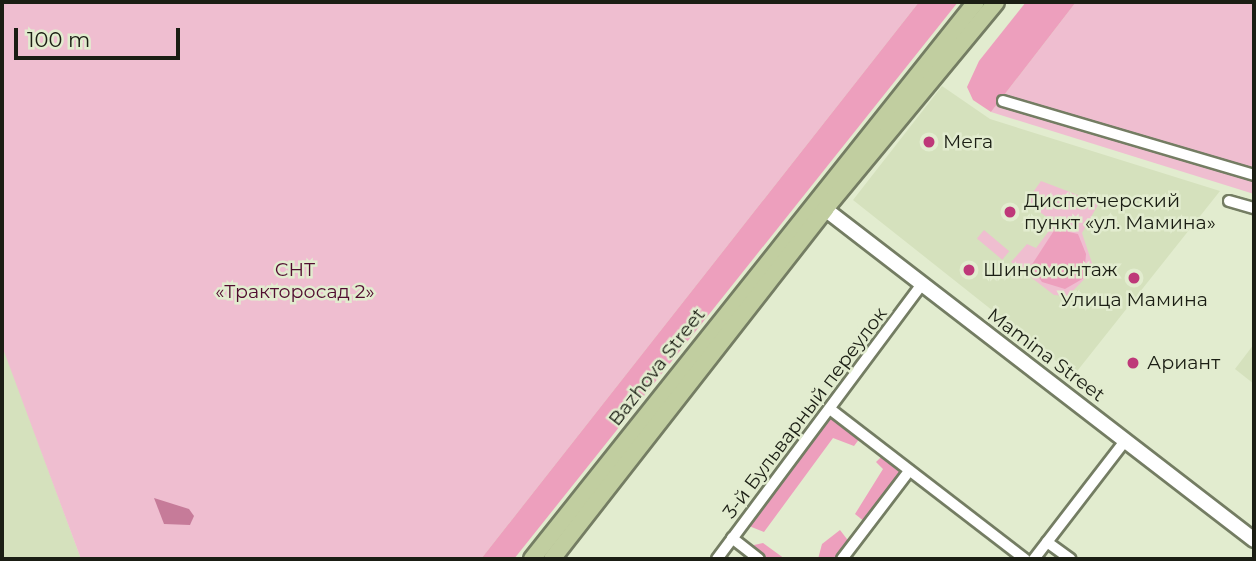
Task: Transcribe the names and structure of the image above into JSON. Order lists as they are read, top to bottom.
{
  "streets": {
    "main road": ["Mamina Street", "Bazhova Street"],
    "street": ["3-й Бульварный переулок"]
  },
  "crossings": [
    ["Mamina Street", "Bazhova Street"],
    ["Mamina Street", "3-й Бульварный переулок"]
  ],
  "parks": ["СНТ «Тракторосад 2»"],
  "places": [
    "Мега",
    "Диспетчерский пункт «ул. Мамина»",
    "Шиномонтаж",
    "Улица Мамина",
    "Ариант"
  ],
  "scale_bar": "100 m"
}
